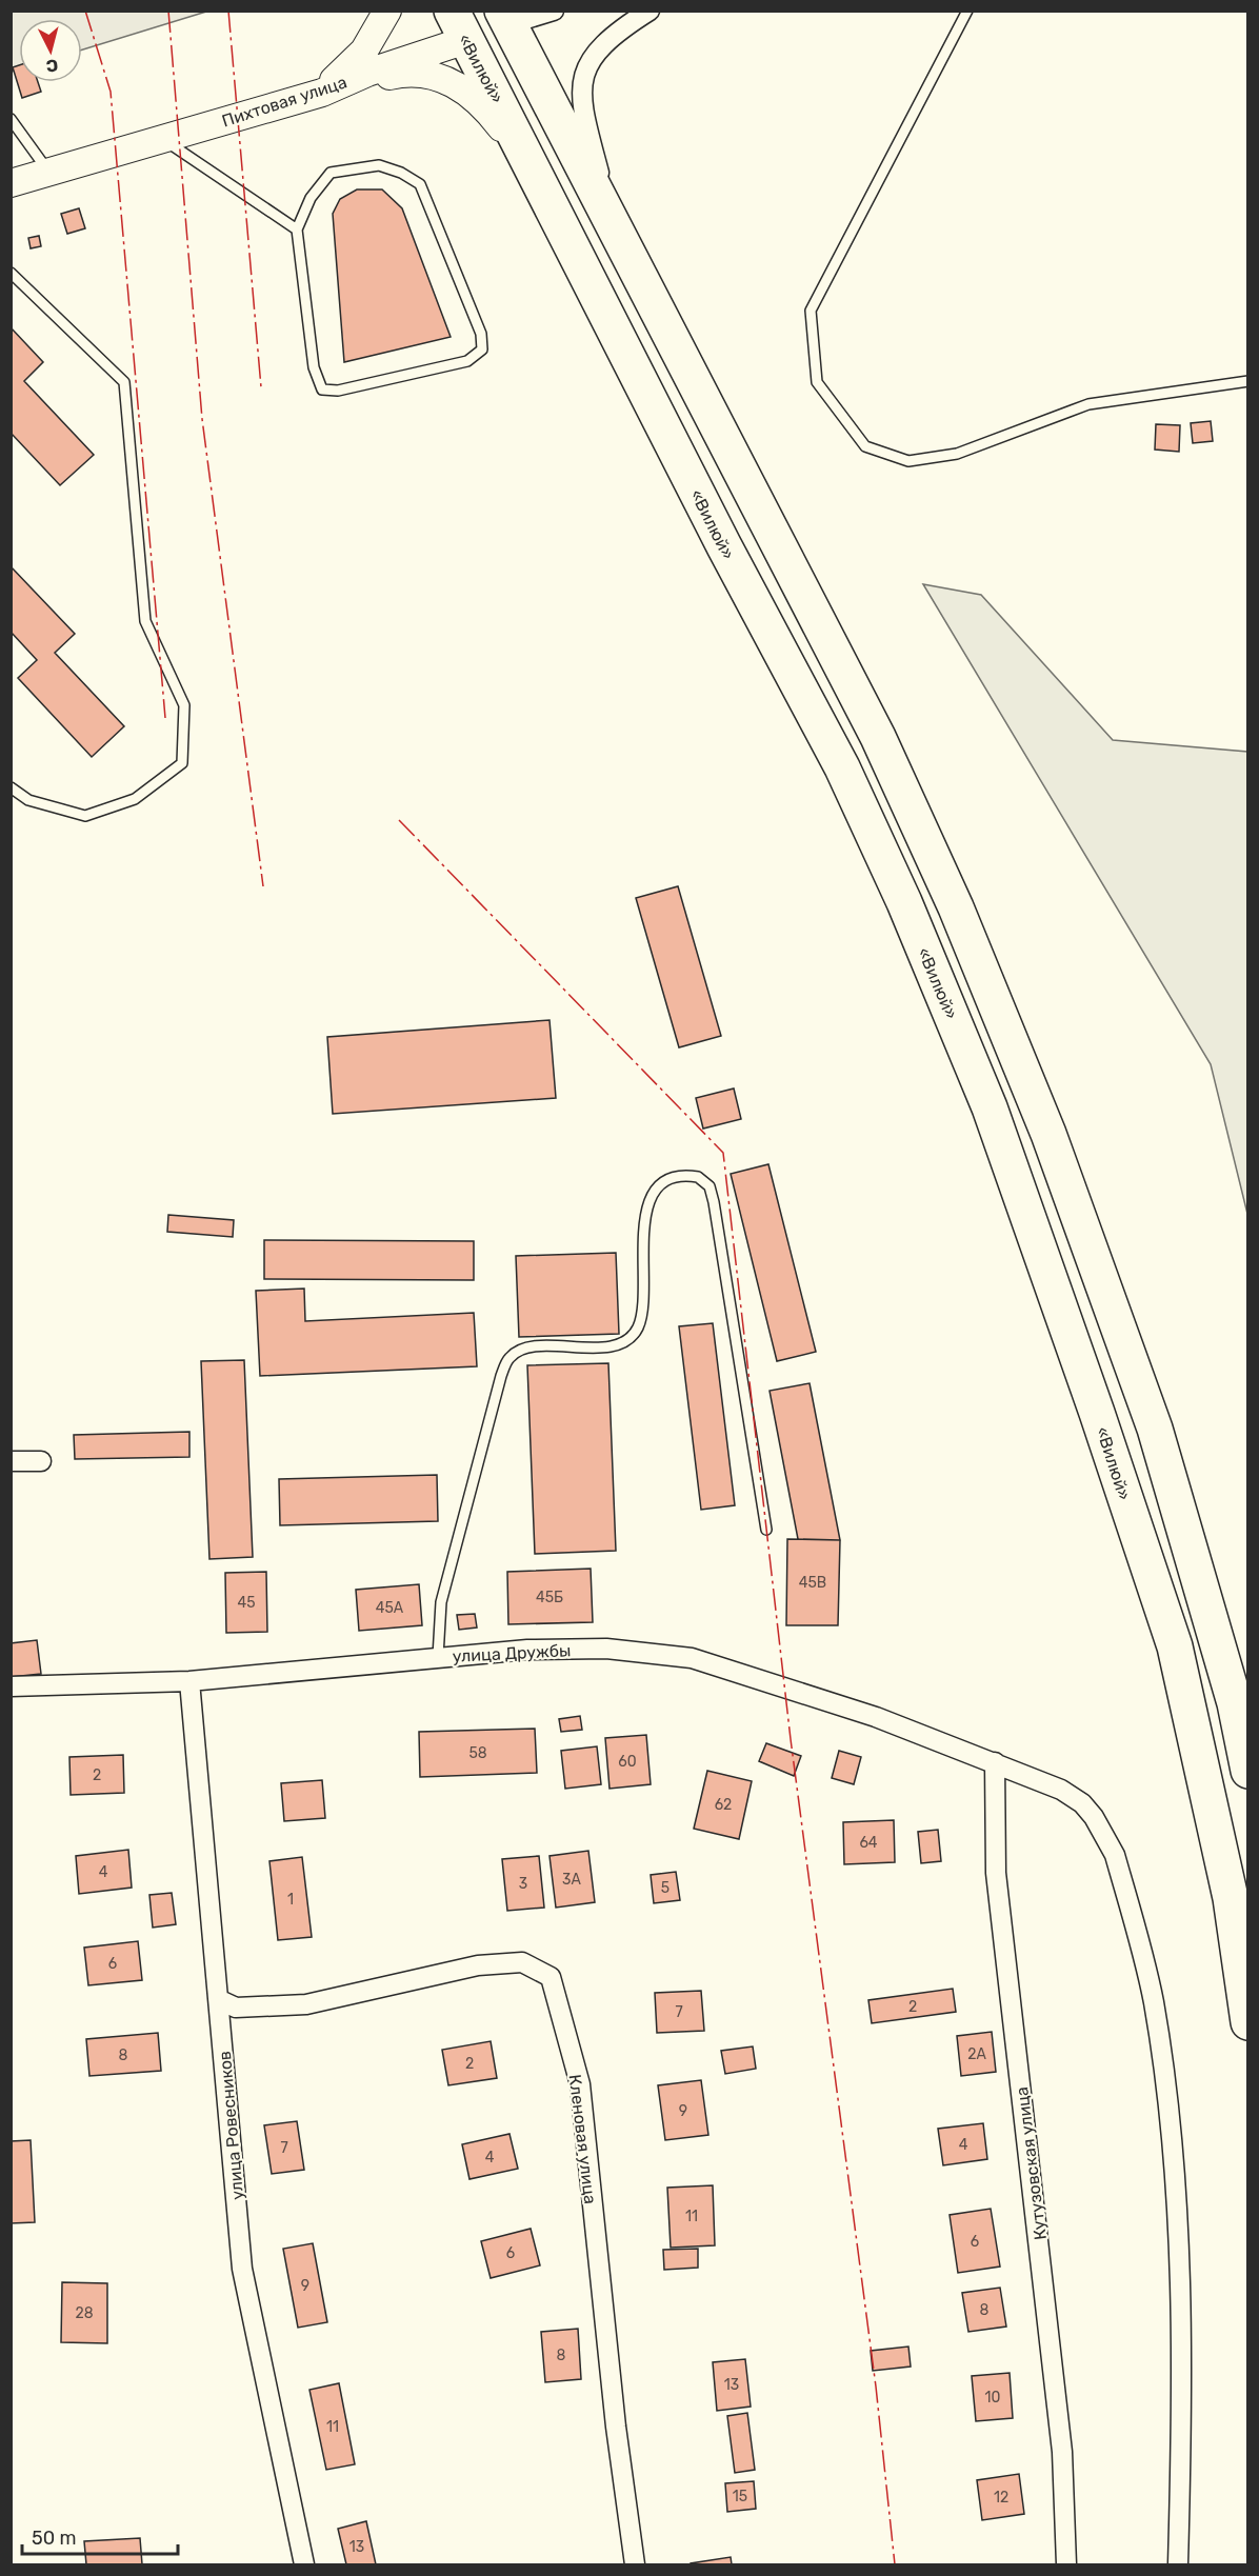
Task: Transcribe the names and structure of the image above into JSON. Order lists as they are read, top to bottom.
{
  "streets": {
    "highway": ["«Вилюй»", "Пихтовая улица"],
    "street": [
      "улица Дружбы",
      "улица Ровесников",
      "Кленовая улица",
      "Кутузовская улица"
    ]
  },
  "crossings": [
    ["«Вилюй»", "Пихтовая улица"],
    ["улица Дружбы", "улица Ровесников"],
    ["улица Дружбы", "Кутузовская улица"],
    ["улица Ровесников", "Кленовая улица"]
  ],
  "house_numbers": [
    "45В",
    "45Б",
    "45",
    "45А",
    "58",
    "60",
    "2",
    "62",
    "64",
    "4",
    "3А",
    "3",
    "5",
    "1",
    "6",
    "2",
    "7",
    "2А",
    "8",
    "2",
    "9",
    "4",
    "7",
    "4",
    "11",
    "6",
    "6",
    "9",
    "8",
    "28",
    "8",
    "13",
    "10",
    "11",
    "15",
    "12",
    "13"
  ],
  "scale_bar": "50 m",
  "north": "bottom"
}
